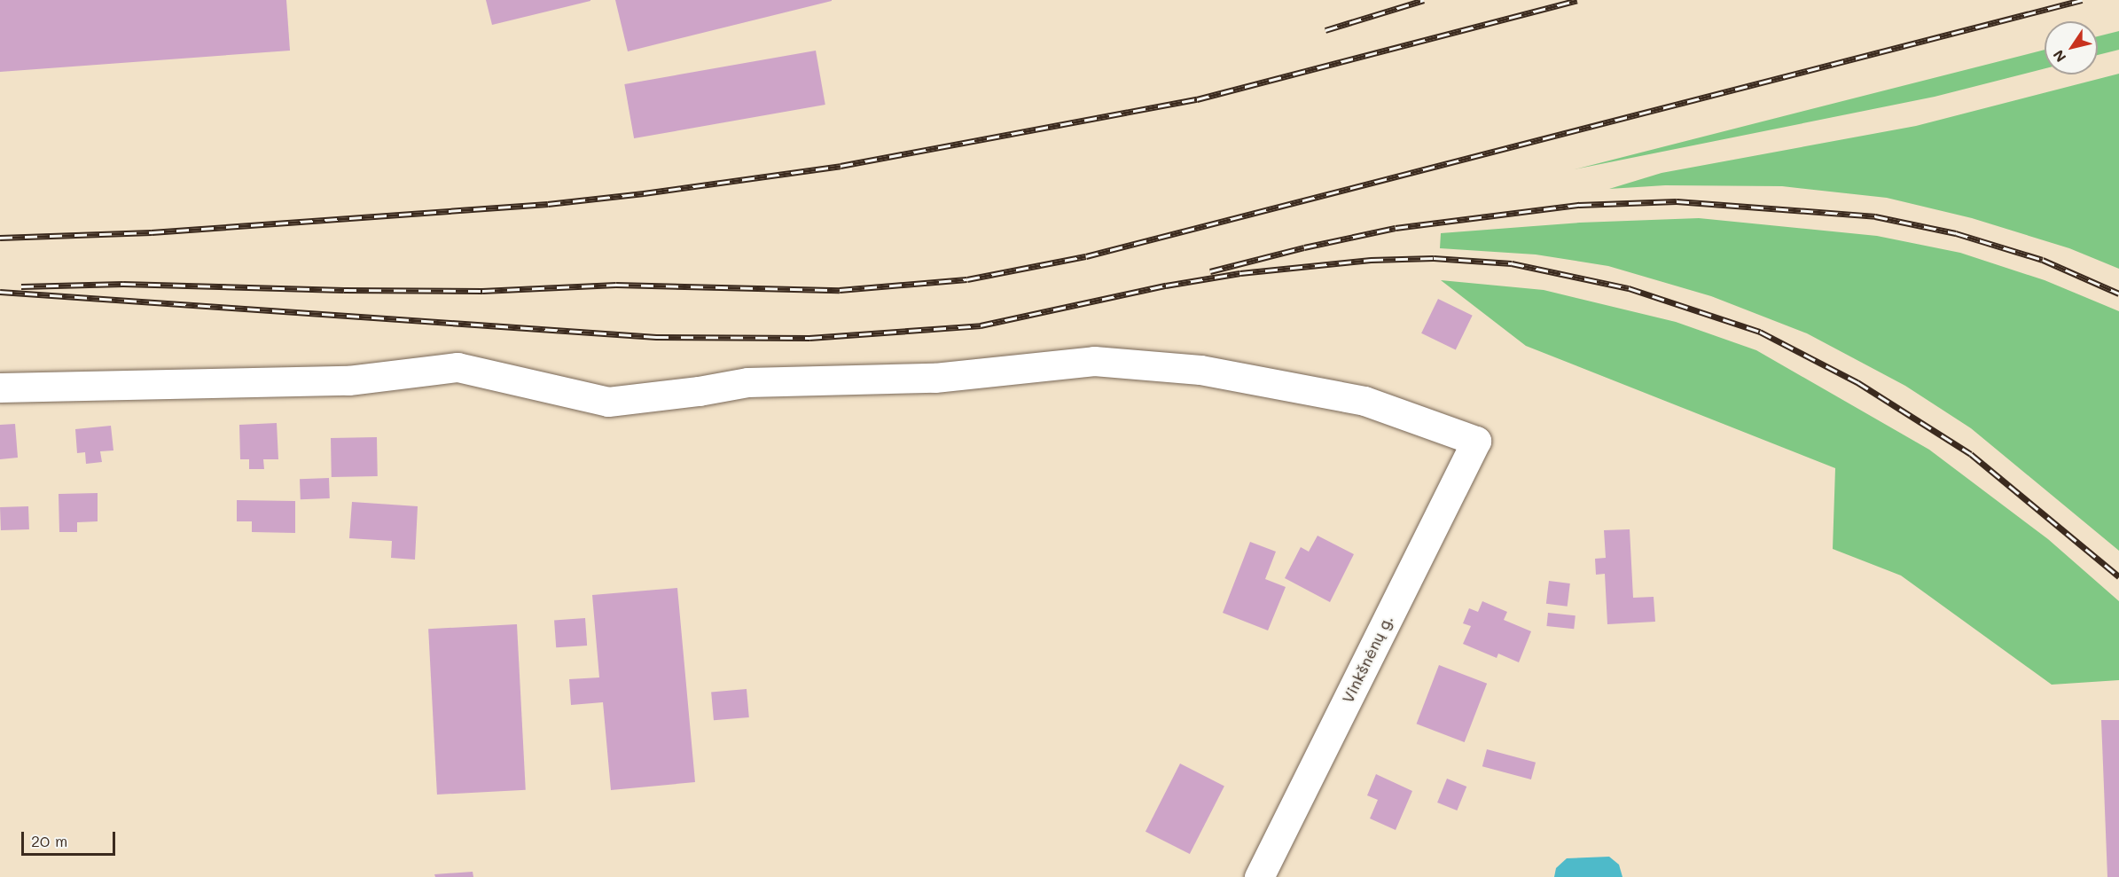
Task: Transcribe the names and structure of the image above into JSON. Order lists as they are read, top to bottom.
{
  "streets": {
    "street": ["Vinkšnėnų g."]
  },
  "scale_bar": "20 m",
  "north": "bottom left"
}
